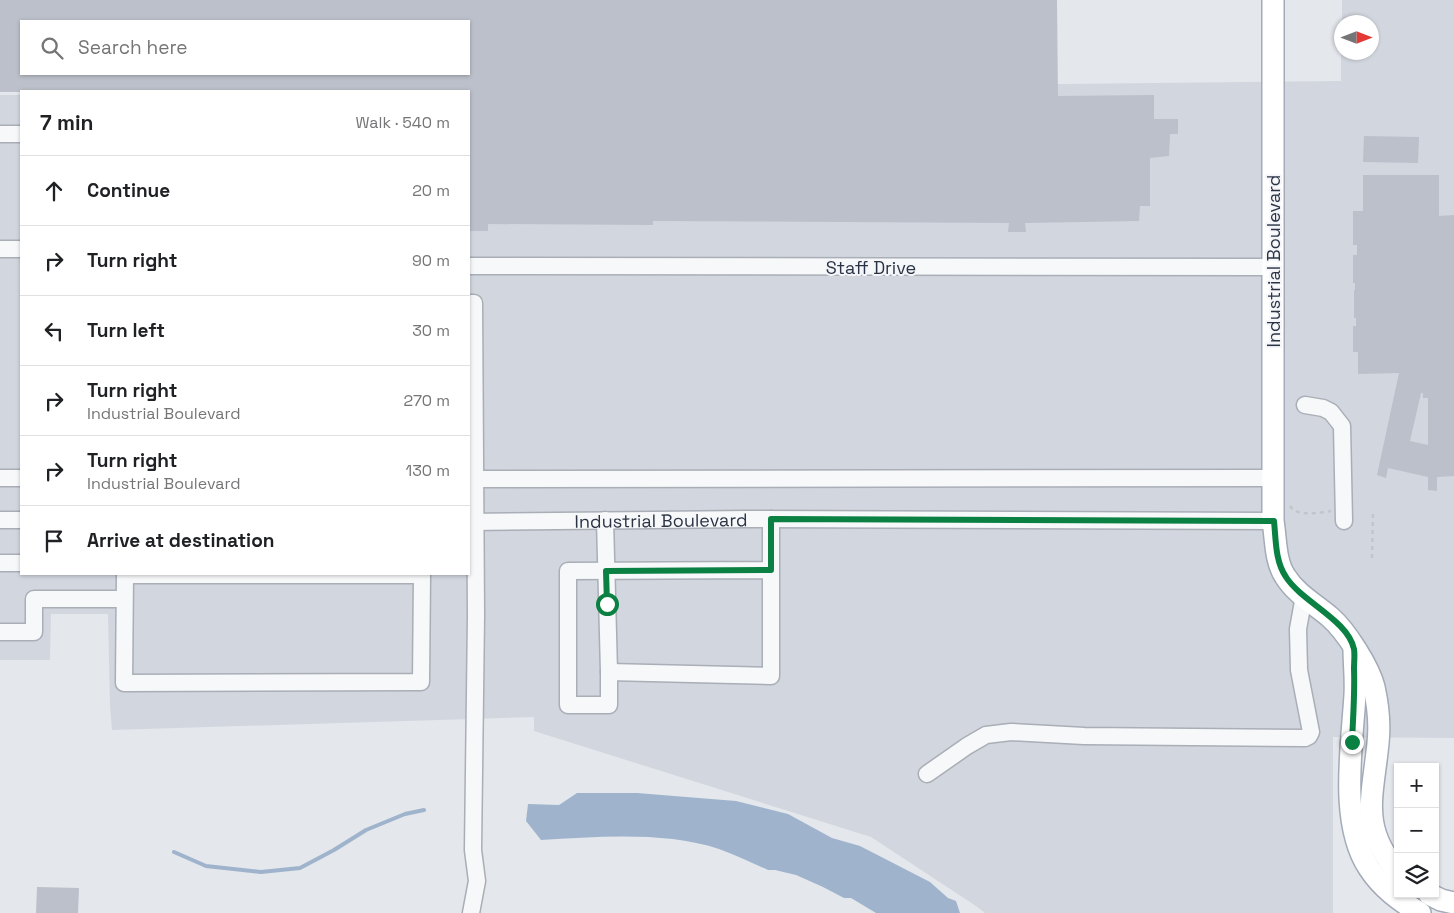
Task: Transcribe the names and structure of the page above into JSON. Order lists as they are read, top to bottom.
{
  "streets": {
    "main road": ["Industrial Boulevard"],
    "street": ["Staff Drive"]
  },
  "crossings": [
    ["Industrial Boulevard", "Staff Drive"]
  ],
  "north": "right",
  "page": {
    "search": "Search here",
    "heading": ["7 min", "Walk · 540 m"],
    "list": [
      ["Continue", "20 m"],
      ["Turn right", "90 m"],
      ["Turn left", "30 m"],
      ["Turn right", "Industrial Boulevard", "270 m"],
      ["Turn right", "Industrial Boulevard", "130 m"],
      "Arrive at destination"
    ],
    "map_buttons": ["+", "−"]
  }
}
